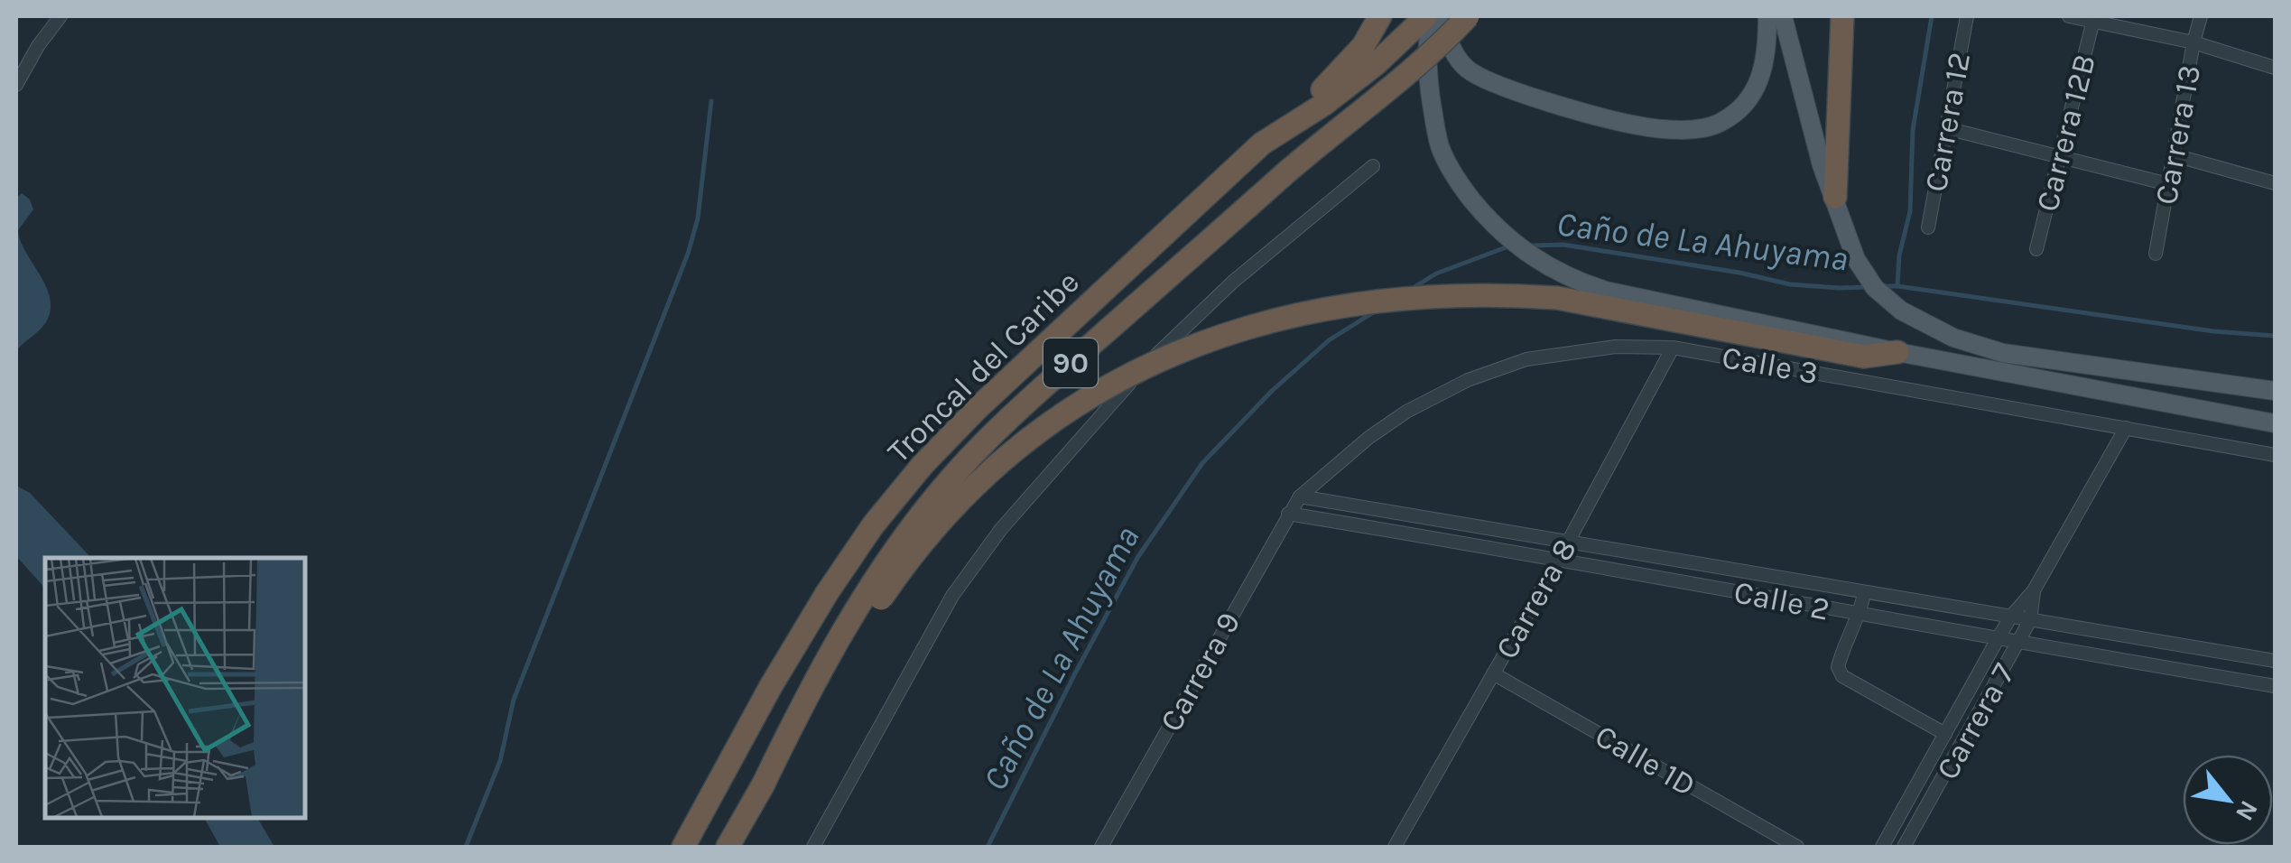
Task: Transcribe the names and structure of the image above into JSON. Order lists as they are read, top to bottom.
{
  "streets": {
    "highway": ["90", "Troncal del Caribe"],
    "street": [
      "Carrera 12",
      "Carrera 12B",
      "Carrera 13",
      "Calle 3",
      "Carrera 8",
      "Calle 2",
      "Carrera 9",
      "Carrera 7",
      "Calle 1D"
    ]
  },
  "crossings": [
    ["Calle 3", "Carrera 8"],
    ["Calle 3", "Calle 2"],
    ["Calle 3", "Carrera 9"],
    ["Calle 3", "Carrera 7"],
    ["Carrera 8", "Calle 2"],
    ["Carrera 8", "Calle 1D"],
    ["Calle 2", "Carrera 9"],
    ["Calle 2", "Carrera 7"]
  ],
  "water": ["Caño de La Ahuyama"],
  "north": "bottom right"
}
